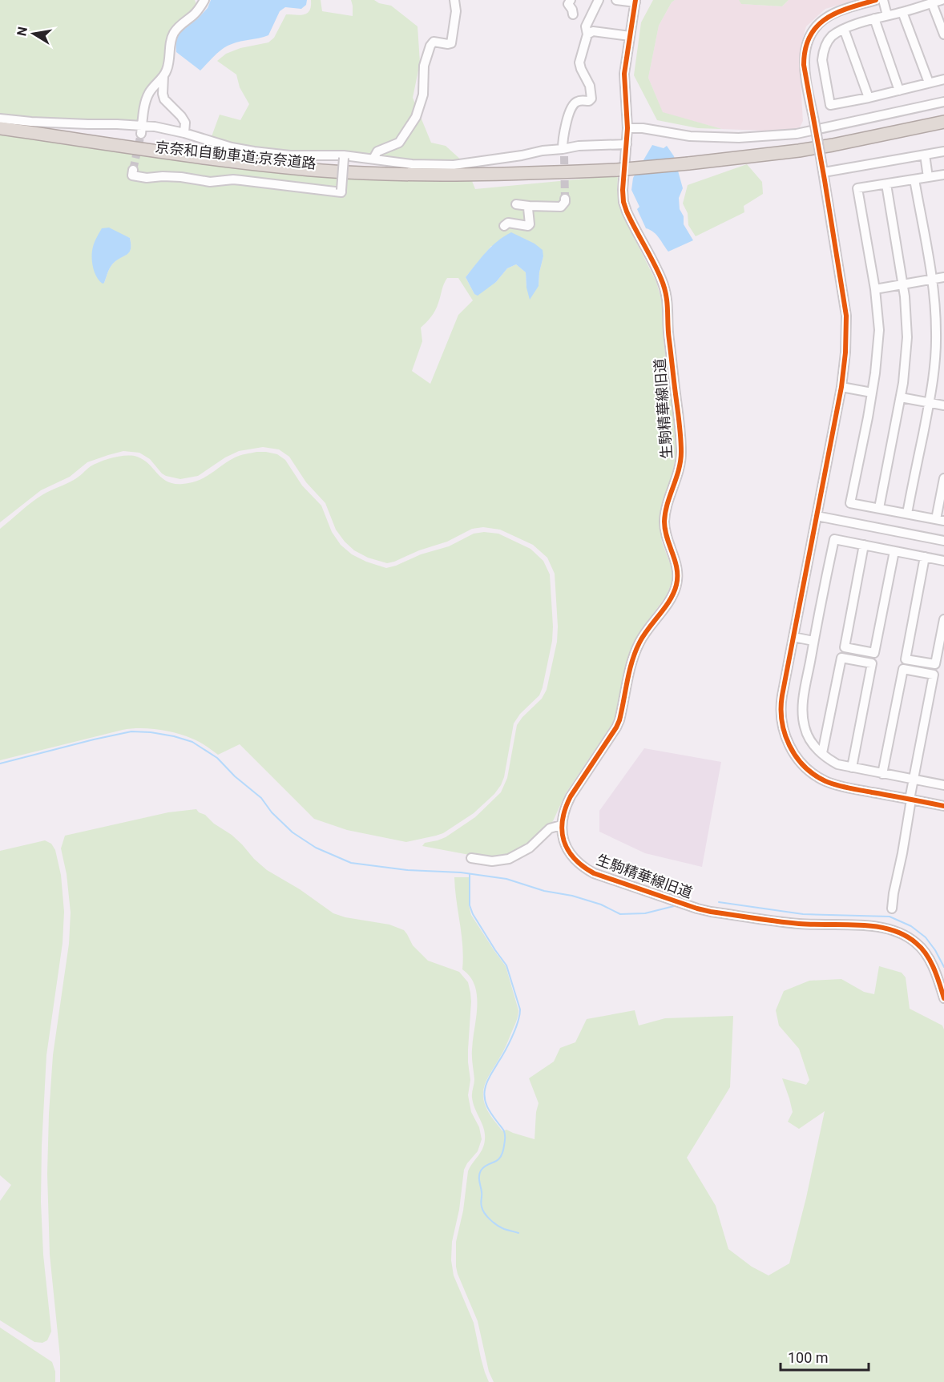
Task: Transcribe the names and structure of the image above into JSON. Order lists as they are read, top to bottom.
{
  "streets": {
    "highway": ["京奈和自動車道;京奈道路"],
    "street": ["生駒精華線旧道"]
  },
  "scale_bar": "100 m",
  "north": "left"
}
